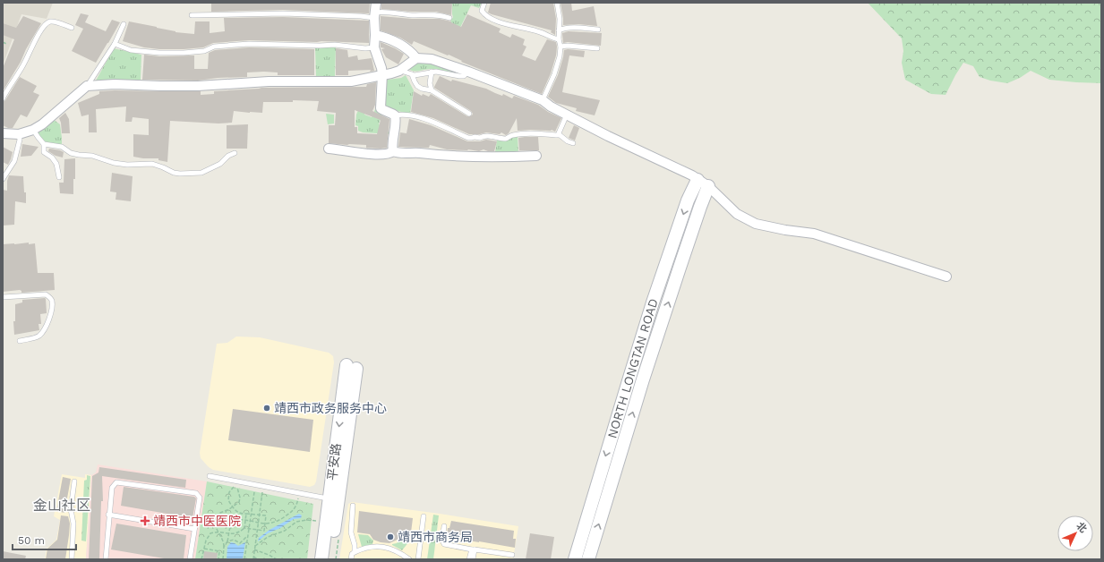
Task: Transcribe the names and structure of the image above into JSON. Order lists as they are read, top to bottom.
{
  "streets": {
    "main road": ["NORTH LONGTAN ROAD", "平安路"]
  },
  "districts": ["金山社区"],
  "places": {
    "other": ["靖西市政务服务中心", "靖西市商务局"],
    "health": ["靖西市中医医院"]
  },
  "scale_bar": "50 m",
  "north": "top right"
}
